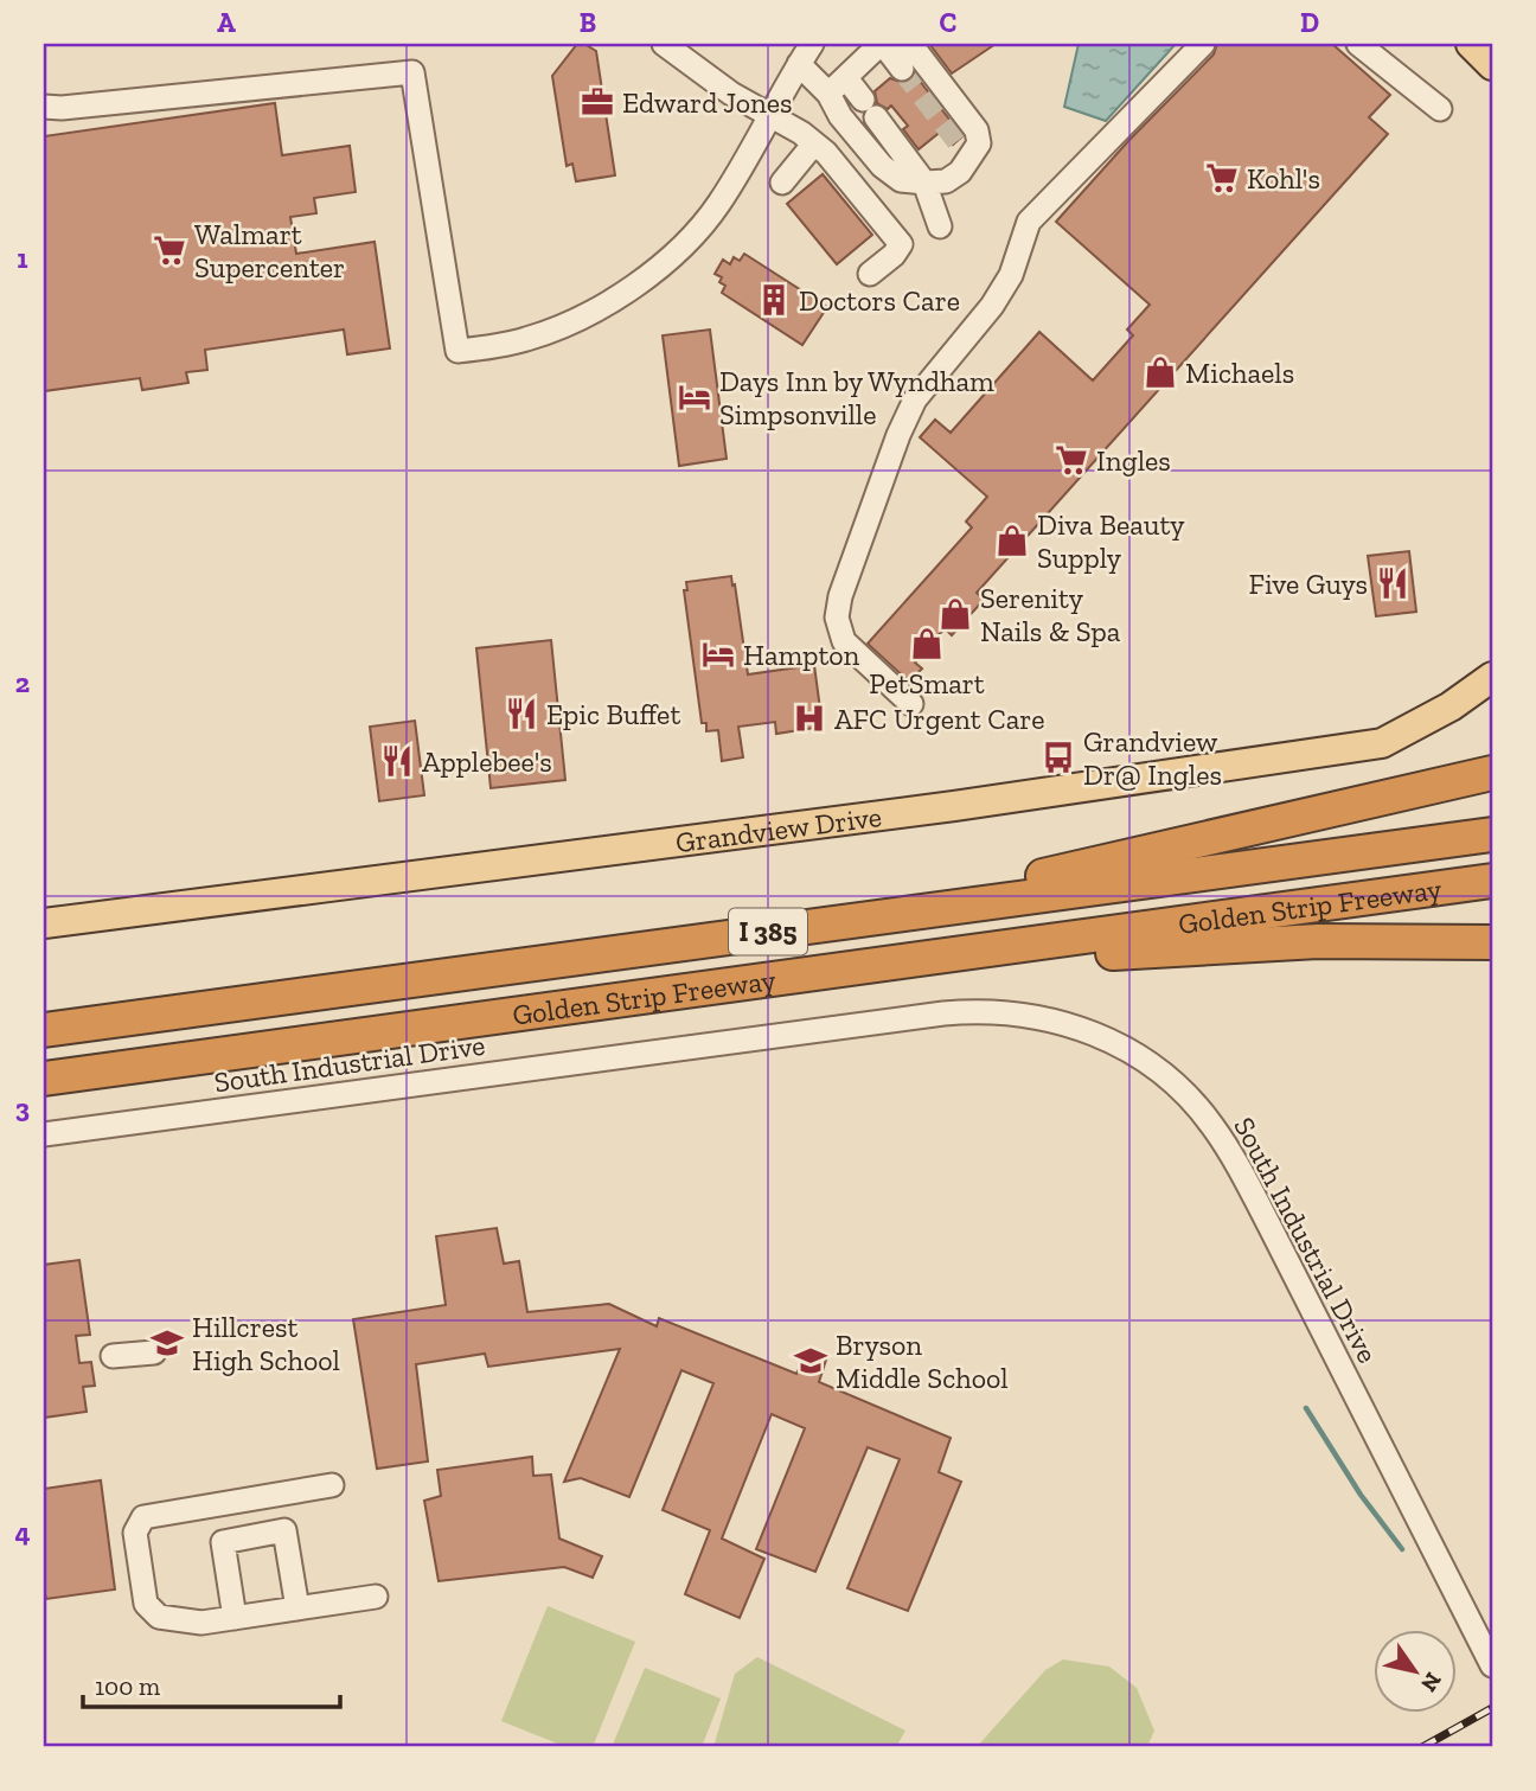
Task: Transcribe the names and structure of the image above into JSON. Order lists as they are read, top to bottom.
{
  "streets": {
    "highway": ["Golden Strip Freeway", "I 385"],
    "main road": ["Grandview Drive"],
    "street": ["South Industrial Drive"]
  },
  "places": {
    "office": ["Edward Jones"],
    "supermarket": ["Kohl's", "Walmart Supercenter", "Ingles"],
    "building": ["Doctors Care"],
    "shop": [
      "Michaels",
      "Diva Beauty Supply",
      "Serenity Nails & Spa",
      "PetSmart"
    ],
    "hotel": ["Days Inn by Wyndham Simpsonville", "Hampton"],
    "restaurant": ["Five Guys", "Epic Buffet", "Applebee's"],
    "hospital": ["AFC Urgent Care"],
    "bus stop": ["Grandview Dr@ Ingles"],
    "school or university": ["Hillcrest High School", "Bryson Middle School"]
  },
  "scale_bar": "100 m",
  "north": "bottom right",
  "grid": {
    "columns": [
      "A",
      "B",
      "C",
      "D"
    ],
    "rows": [
      "1",
      "2",
      "3",
      "4"
    ]
  }
}
